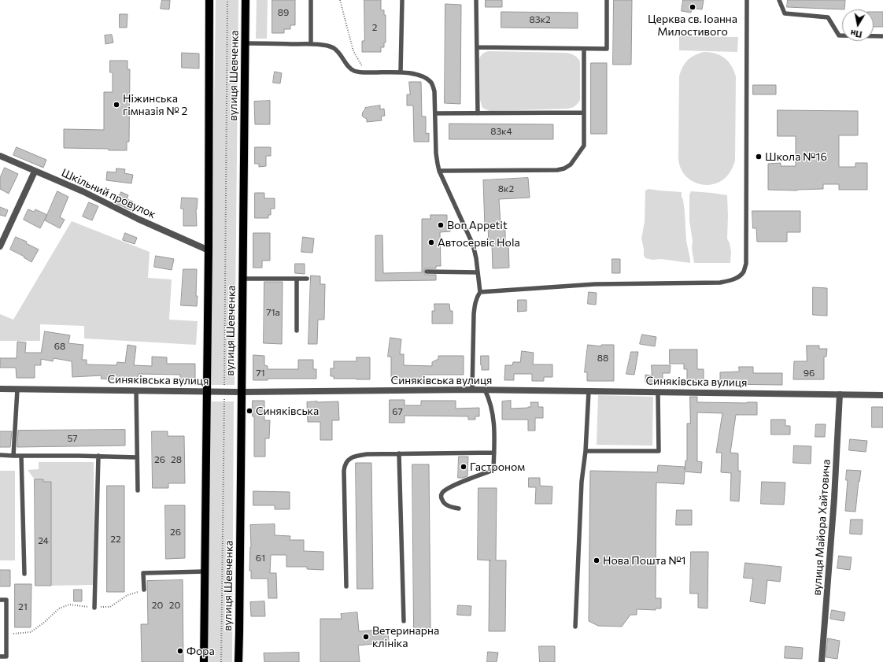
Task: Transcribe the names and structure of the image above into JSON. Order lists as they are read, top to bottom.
{
  "streets": {
    "main road": ["вулиця Шевченка"],
    "street": ["Шкільний провулок", "Синяківська вулиця", "вулиця Майора Хайтовича"]
  },
  "crossings": [
    ["вулиця Шевченка", "Шкільний провулок"],
    ["вулиця Шевченка", "Синяківська вулиця"],
    ["Синяківська вулиця", "вулиця Майора Хайтовича"]
  ],
  "places": [
    "Церква св. Іоанна Милостивого",
    "Ніжинська гімназія № 2",
    "Школа №16",
    "Bon Appetit",
    "Автосервіс Hola",
    "Синяківська",
    "Гастроном",
    "Нова Пошта №1",
    "Ветеринарна клініка",
    "Фора"
  ],
  "house_numbers": [
    "89",
    "83к2",
    "2",
    "83к4",
    "8к2",
    "71а",
    "68",
    "88",
    "71",
    "96",
    "67",
    "57",
    "26",
    "28",
    "26",
    "22",
    "24",
    "61",
    "20",
    "20",
    "21"
  ],
  "north": "bottom"
}
